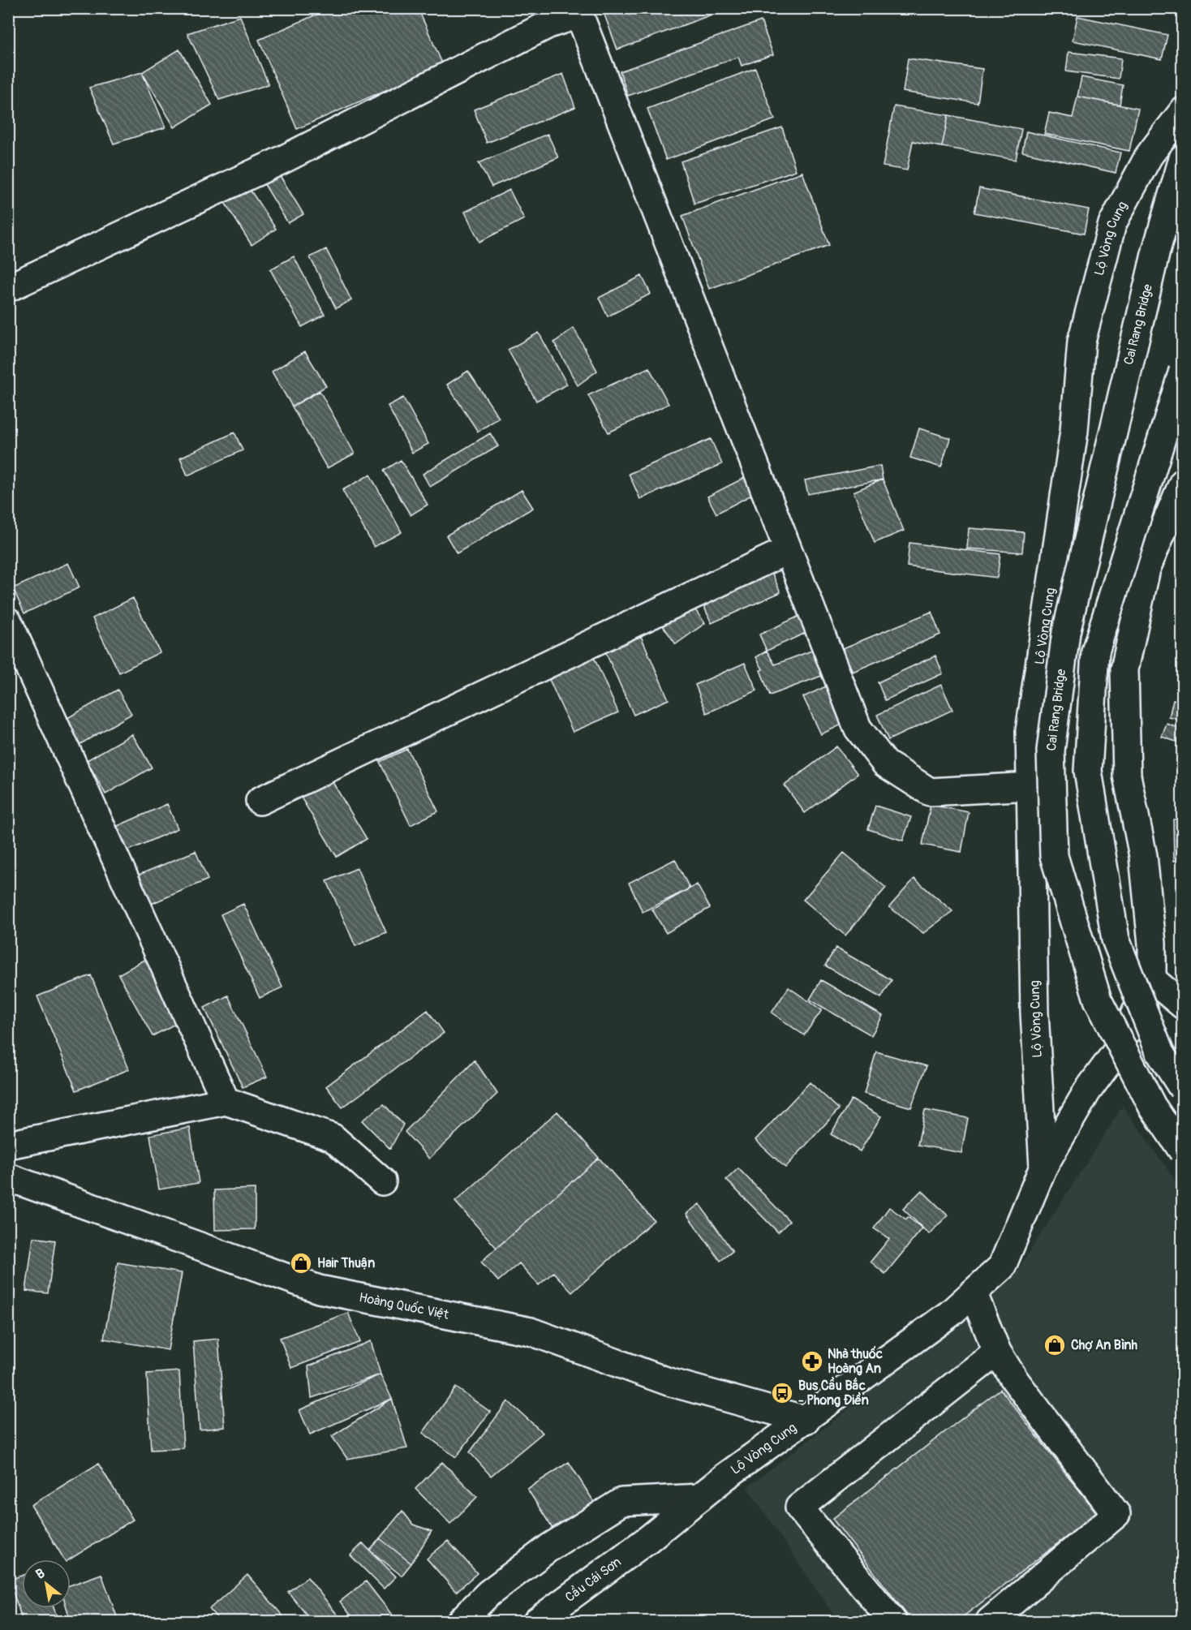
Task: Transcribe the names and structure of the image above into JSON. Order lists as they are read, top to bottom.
{
  "streets": {
    "main road": [
      "Lộ Vòng Cung",
      "Cai Rang Bridge",
      "Hoàng Quốc Việt",
      "Cầu Cái Sơn"
    ]
  },
  "crossings": [
    ["Lộ Vòng Cung", "Hoàng Quốc Việt"],
    ["Lộ Vòng Cung", "Cầu Cái Sơn"]
  ],
  "places": {
    "shop": ["Hair Thuận", "Chợ An Bình"],
    "pharmacy": ["Nhà thuốc Hoàng An"],
    "bus stop": ["Bus Cầu Bắc - Phong Điền"]
  },
  "north": "top left"
}
